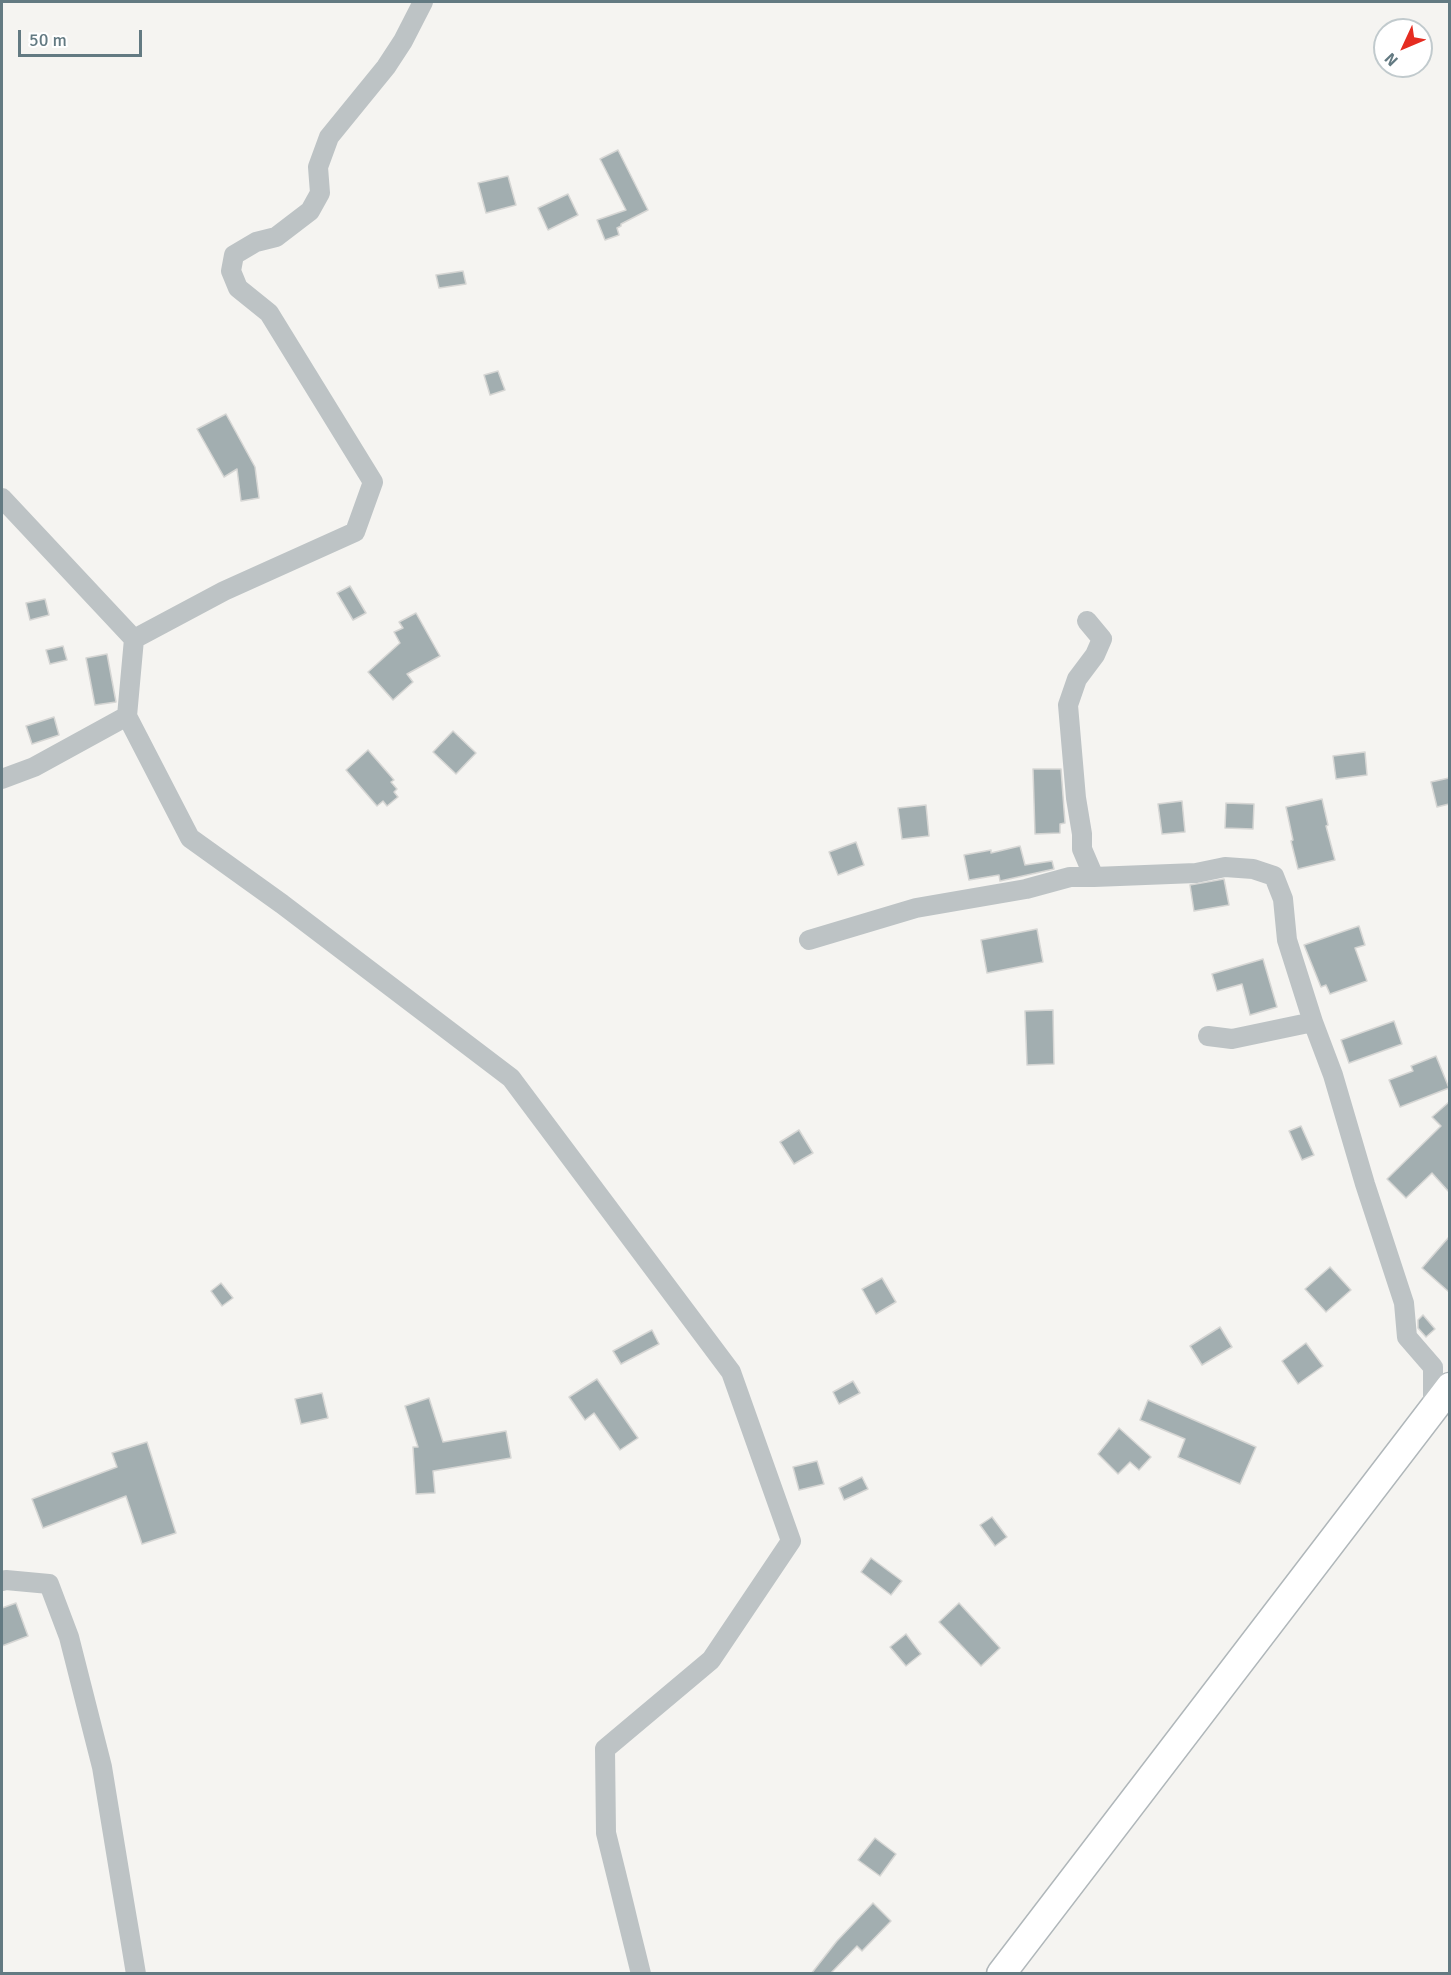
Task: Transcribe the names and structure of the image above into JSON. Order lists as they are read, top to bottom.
{
  "scale_bar": "50 m",
  "north": "bottom left"
}
